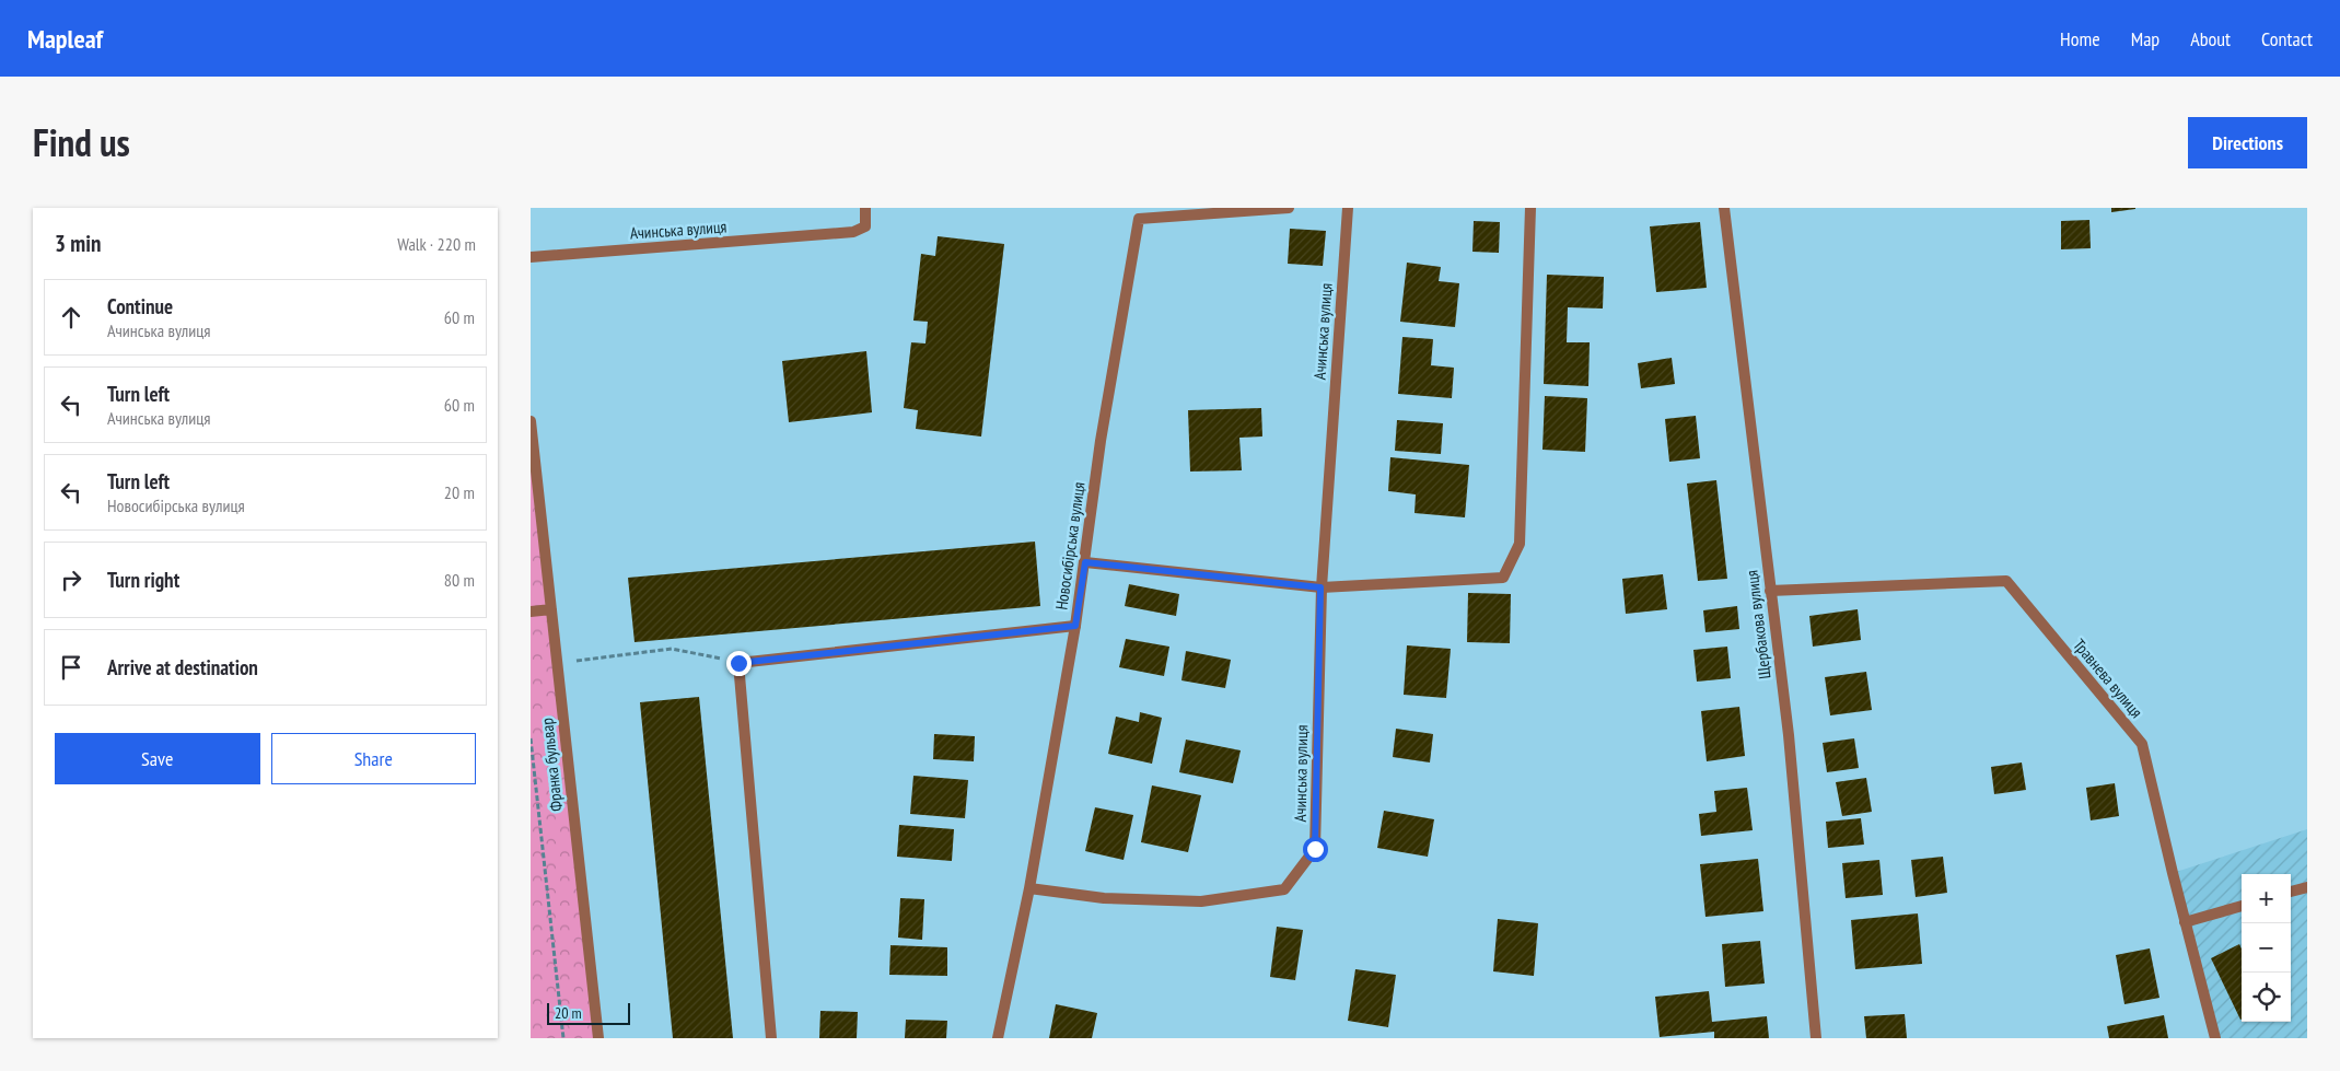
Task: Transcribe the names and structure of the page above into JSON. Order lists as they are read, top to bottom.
{
  "streets": {
    "street": [
      "Ачинська вулиця",
      "Новосибірська вулиця",
      "Щербакова вулиця",
      "Травнева вулиця",
      "Франка бульвар"
    ]
  },
  "crossings": [
    ["Ачинська вулиця", "Новосибірська вулиця"],
    ["Щербакова вулиця", "Травнева вулиця"]
  ],
  "scale_bar": "20 m",
  "page": {
    "header": "Mapleaf",
    "nav": [
      "Home",
      "Map",
      "About",
      "Contact"
    ],
    "title": "Find us",
    "buttons": [
      "Directions",
      ["Save", "Share"]
    ],
    "heading": ["3 min", "Walk · 220 m"],
    "list": [
      ["Continue", "Ачинська вулиця", "60 m"],
      ["Turn left", "Ачинська вулиця", "60 m"],
      ["Turn left", "Новосибірська вулиця", "20 m"],
      ["Turn right", "80 m"],
      "Arrive at destination"
    ],
    "map_buttons": ["+", "−"],
    "scale": "20 m"
  }
}
